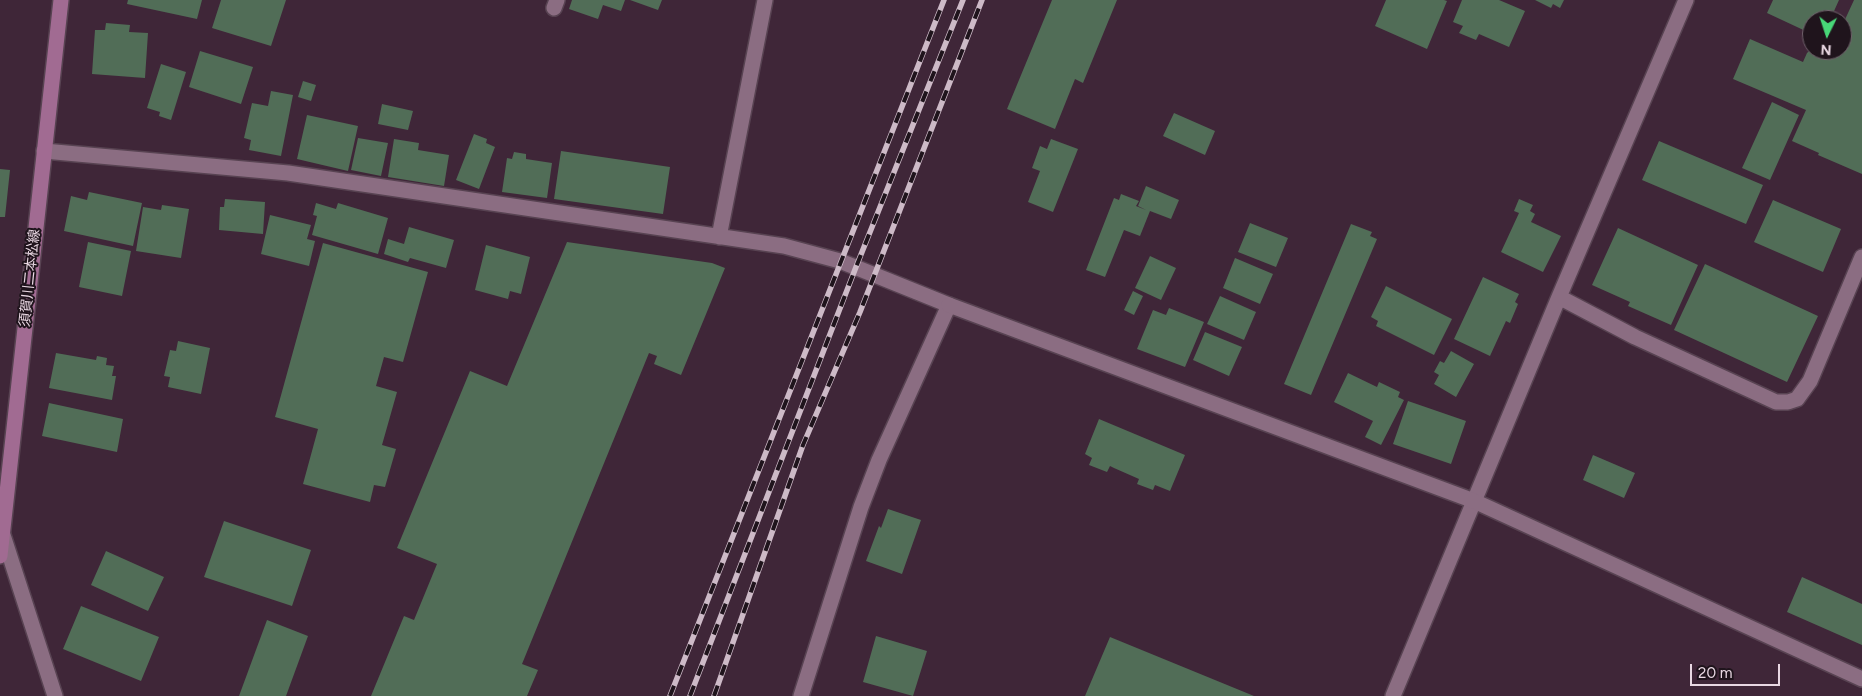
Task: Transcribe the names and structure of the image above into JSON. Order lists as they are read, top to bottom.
{
  "streets": {
    "main road": ["須賀川二本松線"]
  },
  "scale_bar": "20 m",
  "north": "bottom"
}
